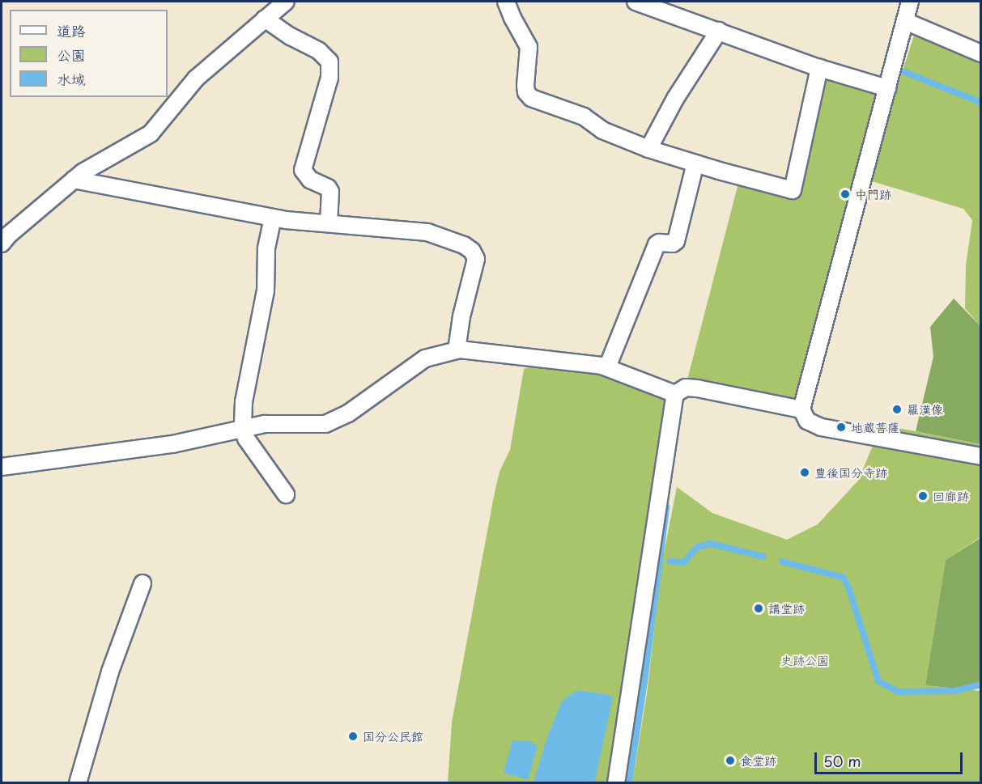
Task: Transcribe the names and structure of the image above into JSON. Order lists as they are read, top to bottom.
{
  "parks": ["史跡公園"],
  "places": [
    "中門跡",
    "羅漢像",
    "地蔵菩薩",
    "豊後国分寺跡",
    "回廊跡",
    "講堂跡",
    "国分公民館",
    "食堂跡"
  ],
  "legend": ["道路", "公園", "水域"],
  "scale_bar": "50 m"
}
